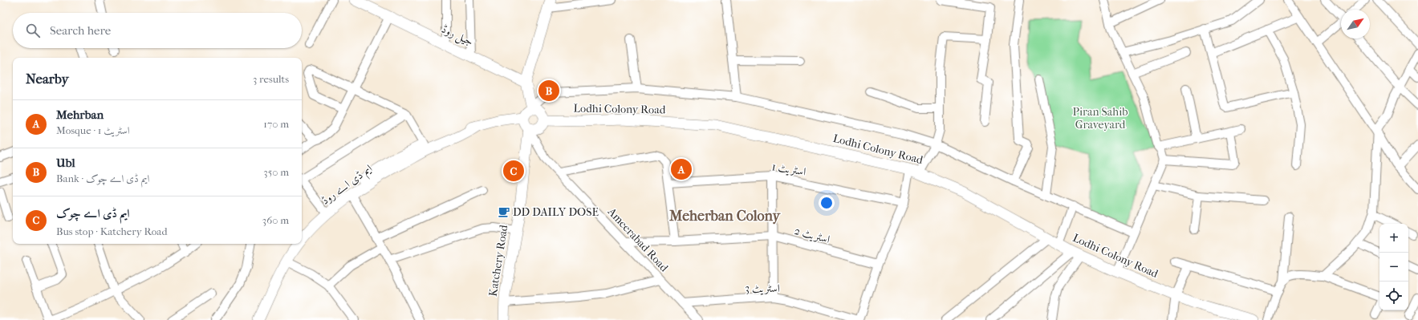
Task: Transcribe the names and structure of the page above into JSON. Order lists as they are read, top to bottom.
{
  "streets": {
    "main road": [
      "جیل روڈ",
      "Lodhi Colony Road",
      "ایم ڈی اے روڈ",
      "Katchery Road"
    ],
    "street": [
      "اسٹریٹ 1",
      "اسٹریٹ 2",
      "Ameerabad Road",
      "اسٹریٹ 3"
    ]
  },
  "crossings": [
    ["Lodhi Colony Road", "ایم ڈی اے روڈ"],
    ["Lodhi Colony Road", "Ameerabad Road"],
    ["Lodhi Colony Road", "Katchery Road"],
    ["ایم ڈی اے روڈ", "Ameerabad Road"],
    ["ایم ڈی اے روڈ", "Katchery Road"],
    ["اسٹریٹ 2", "Ameerabad Road"],
    ["Ameerabad Road", "Katchery Road"],
    ["Ameerabad Road", "اسٹریٹ 3"]
  ],
  "districts": ["Meherban Colony"],
  "parks": ["Piran Sahib Graveyard"],
  "places": {
    "cafe": ["DD DAILY DOSE"]
  },
  "north": "top right",
  "page": {
    "search": "Search here",
    "heading": ["Nearby", "3 results"],
    "pins": ["B", "A", "C"],
    "list": [
      {
        "mark": "A",
        "name": "Mehrban",
        "note": "Mosque · اسٹریٹ 1",
        "value": "170 m"
      },
      {
        "mark": "B",
        "name": "Ubl",
        "note": "Bank · ایم ڈی اے چوک",
        "value": "350 m"
      },
      {
        "mark": "C",
        "name": "ایم ڈی اے چوک",
        "note": "Bus stop · Katchery Road",
        "value": "360 m"
      }
    ],
    "map_buttons": ["+", "−"]
  }
}
